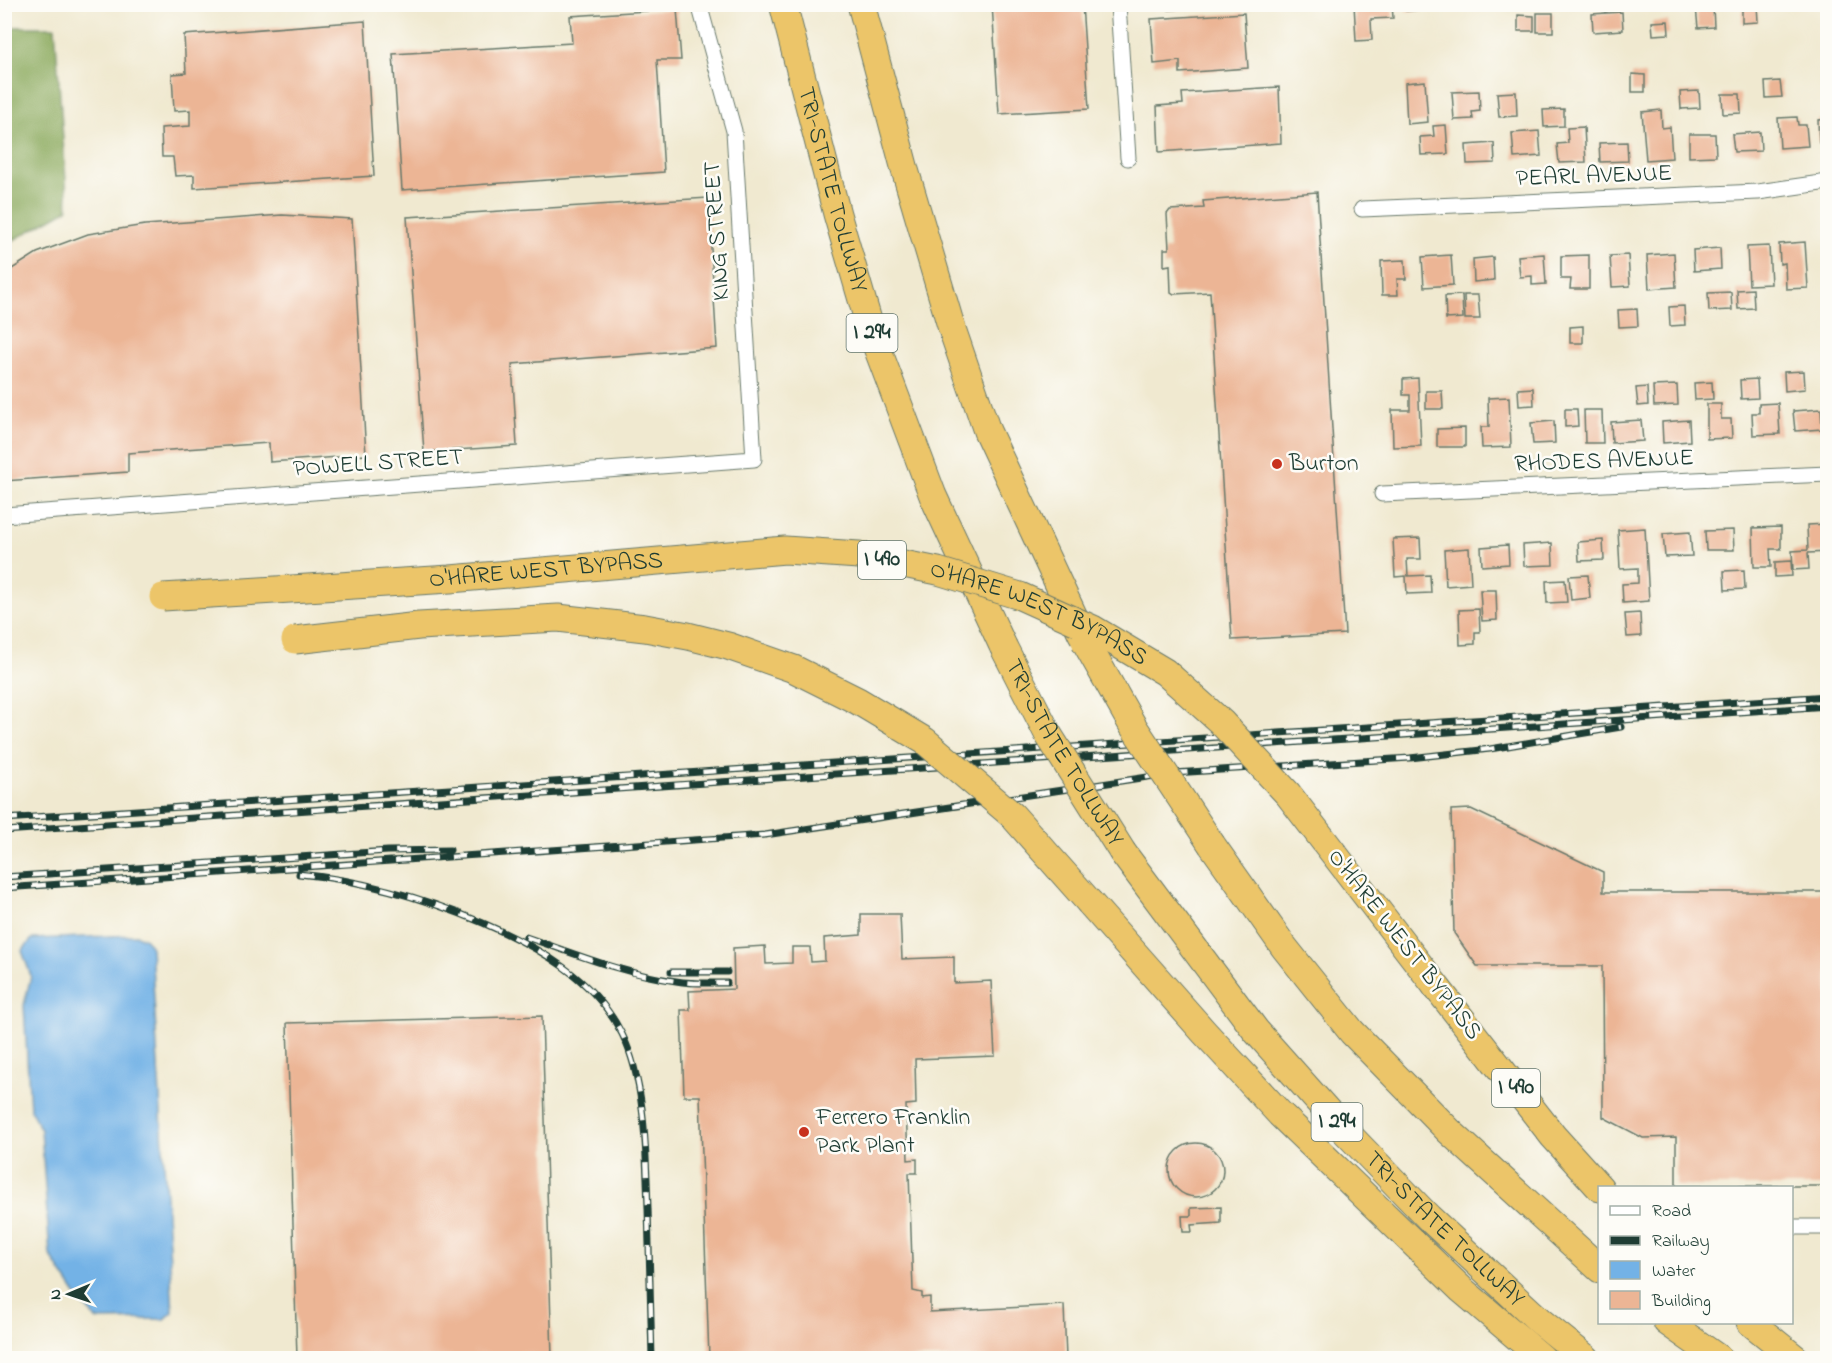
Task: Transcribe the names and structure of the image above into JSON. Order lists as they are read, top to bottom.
{
  "streets": {
    "highway": [
      "TRI-STATE TOLLWAY",
      "I 294",
      "I 490",
      "O'HARE WEST BYPASS"
    ],
    "street": [
      "PEARL AVENUE",
      "KING STREET",
      "RHODES AVENUE",
      "POWELL STREET"
    ]
  },
  "crossings": [
    ["KING STREET", "POWELL STREET"]
  ],
  "places": ["Burton", "Ferrero Franklin Park Plant"],
  "legend": [
    "Road",
    "Railway",
    "Water",
    "Building"
  ],
  "north": "left"
}
